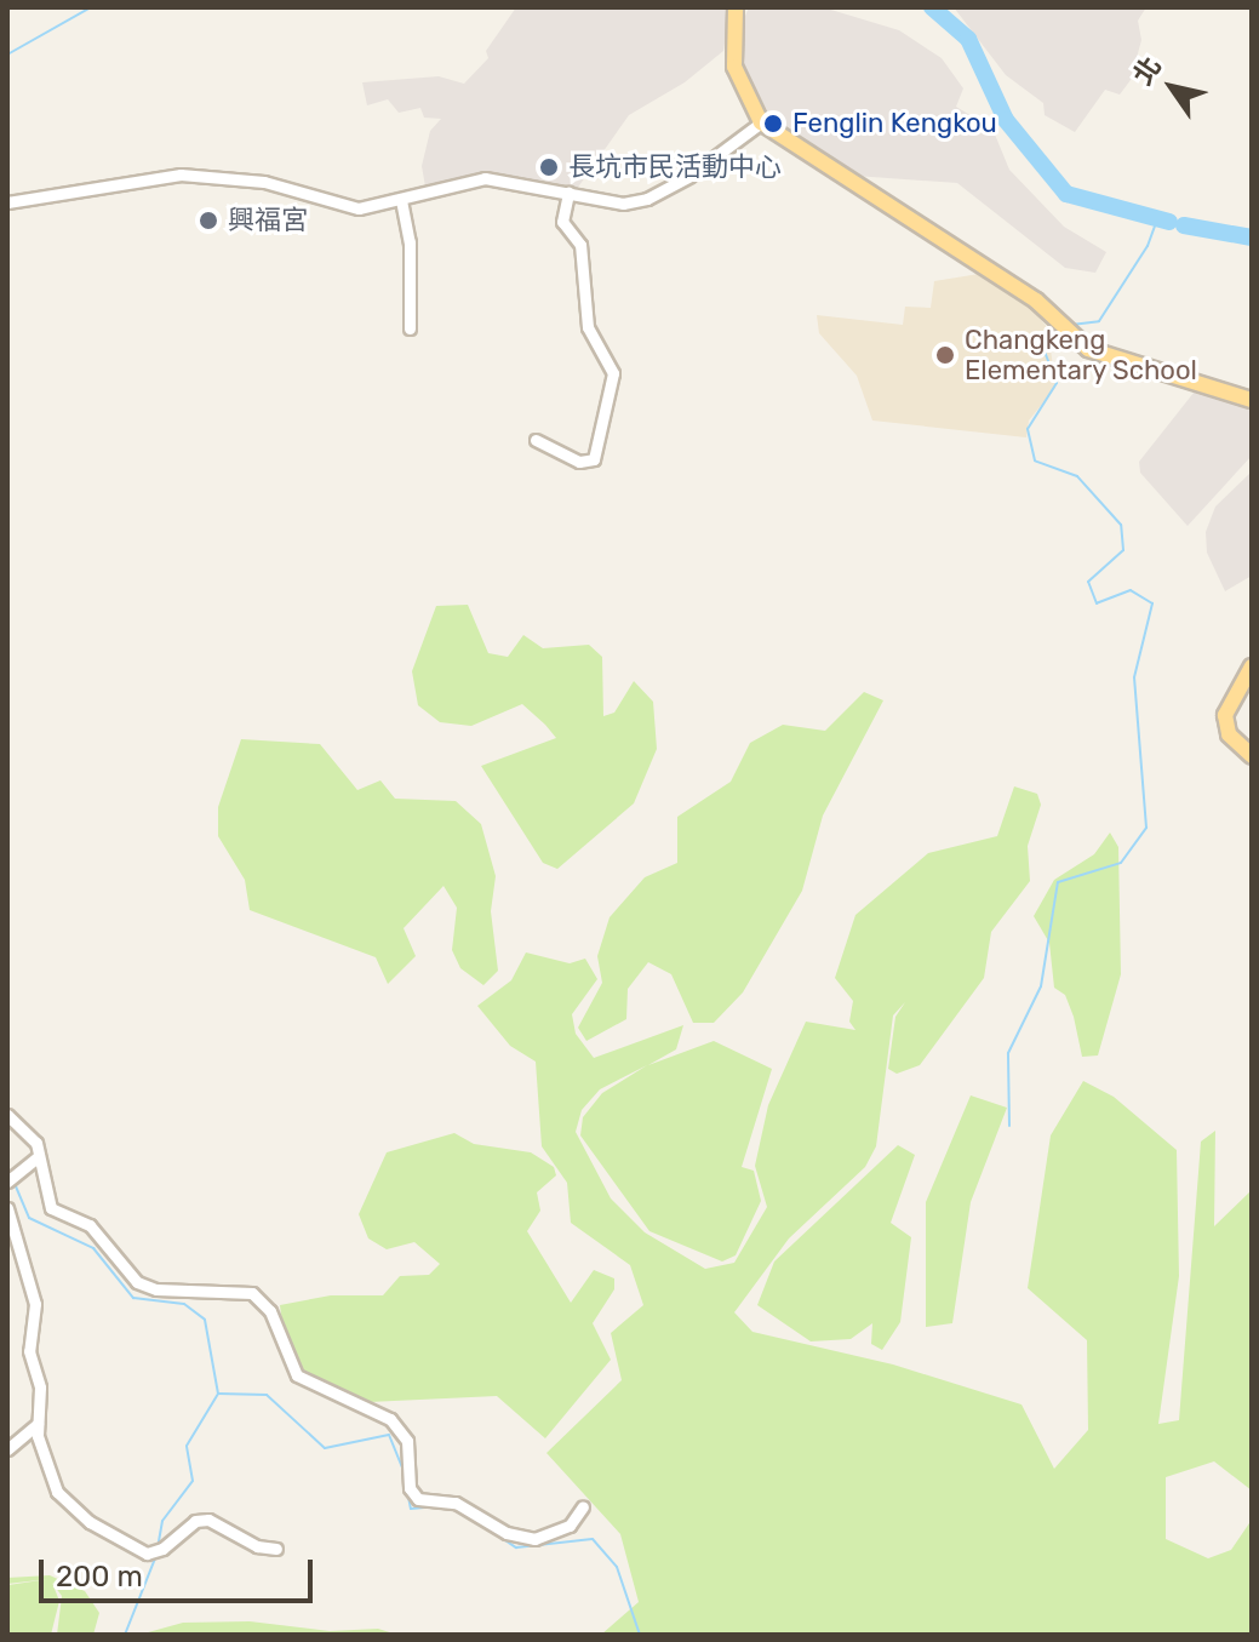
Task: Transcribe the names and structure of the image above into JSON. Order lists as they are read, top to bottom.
{
  "places": [
    "Fenglin Kengkou",
    "長坑市民活動中心",
    "興福宮",
    "Changkeng Elementary School"
  ],
  "scale_bar": "200 m",
  "north": "top left"
}
